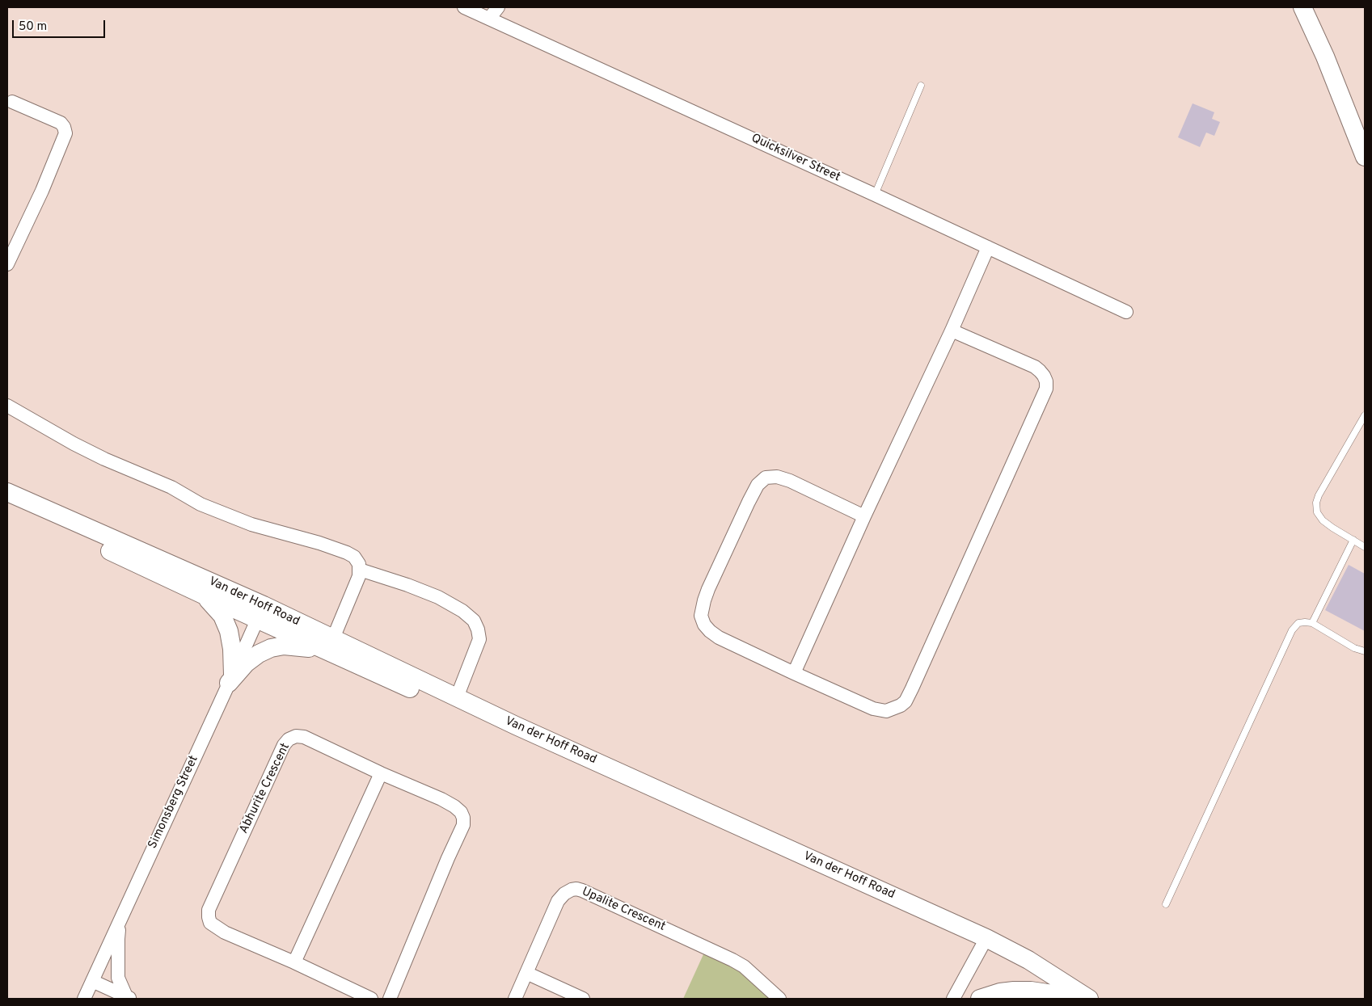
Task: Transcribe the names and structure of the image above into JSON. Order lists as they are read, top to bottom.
{
  "streets": {
    "main road": ["Van der Hoff Road"],
    "street": [
      "Quicksilver Street",
      "Abhurite Crescent",
      "Simonsberg Street",
      "Upalite Crescent"
    ]
  },
  "crossings": [
    ["Van der Hoff Road", "Simonsberg Street"]
  ],
  "scale_bar": "50 m"
}
